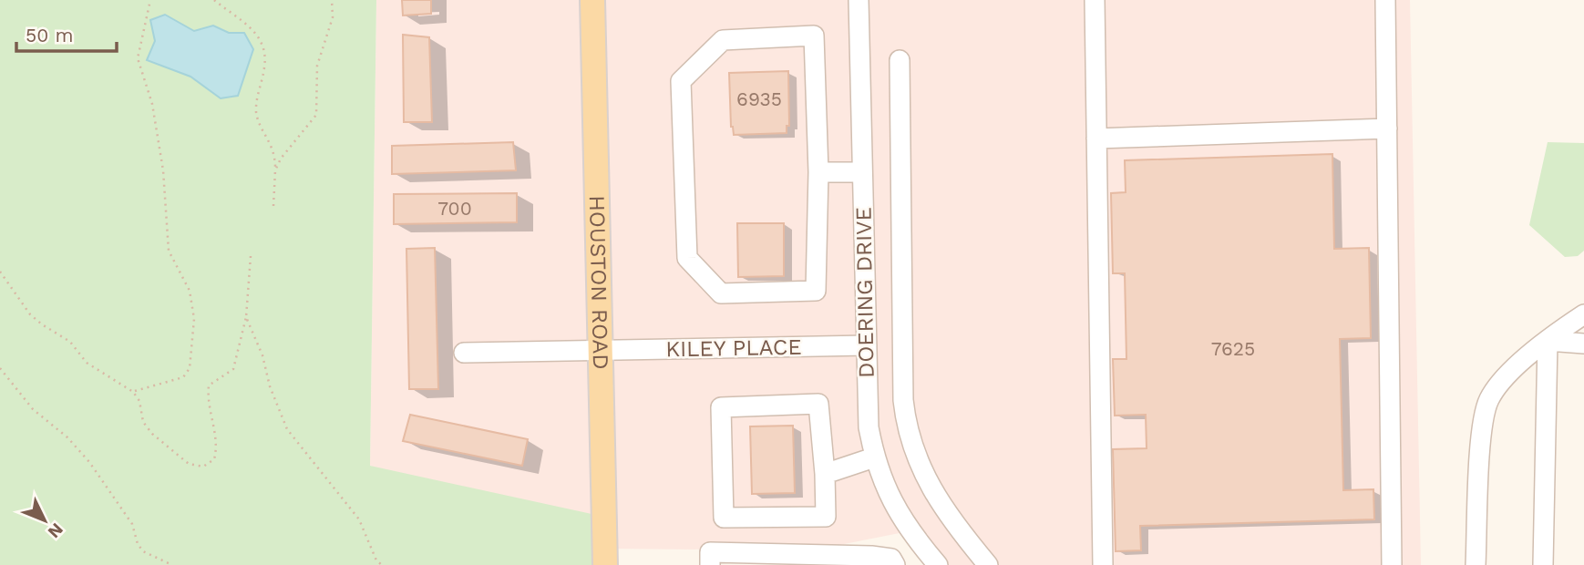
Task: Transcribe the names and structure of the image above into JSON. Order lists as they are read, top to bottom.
{
  "streets": {
    "main road": ["HOUSTON ROAD"],
    "street": ["DOERING DRIVE", "KILEY PLACE"]
  },
  "crossings": [
    ["HOUSTON ROAD", "KILEY PLACE"],
    ["DOERING DRIVE", "KILEY PLACE"]
  ],
  "house_numbers": ["6935", "700", "7625"],
  "scale_bar": "50 m",
  "north": "bottom right"
}
